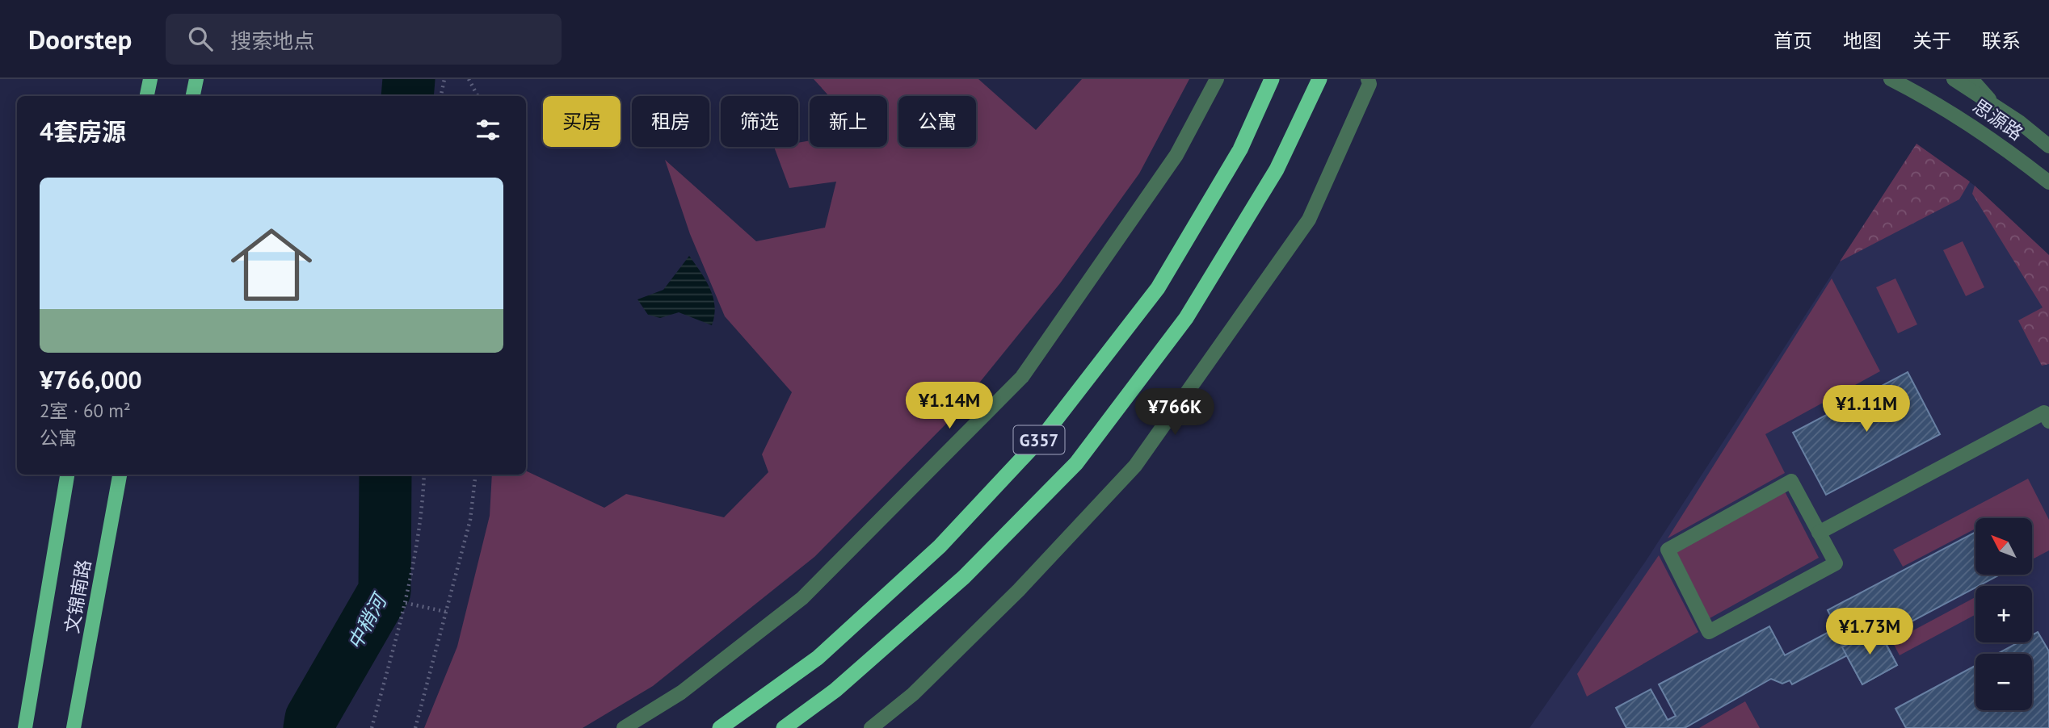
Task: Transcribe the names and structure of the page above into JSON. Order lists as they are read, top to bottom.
{
  "streets": {
    "highway": ["G357"],
    "main road": ["文锦南路"],
    "street": ["思源路"]
  },
  "water": ["中稍河"],
  "north": "top left",
  "page": {
    "header": "Doorstep",
    "search": "搜索地点",
    "nav": [
      "首页",
      "地图",
      "关于",
      "联系"
    ],
    "chip": [
      "买房",
      "租房",
      "筛选",
      "新上",
      "公寓"
    ],
    "heading": "4套房源",
    "list": [
      {
        "name": "¥766,000",
        "note": "2室 · 60 m² · 公寓"
      }
    ],
    "price": [
      "¥1.14M",
      "¥1.11M",
      "¥766K",
      "¥1.73M"
    ],
    "map_buttons": ["+", "−"]
  }
}
